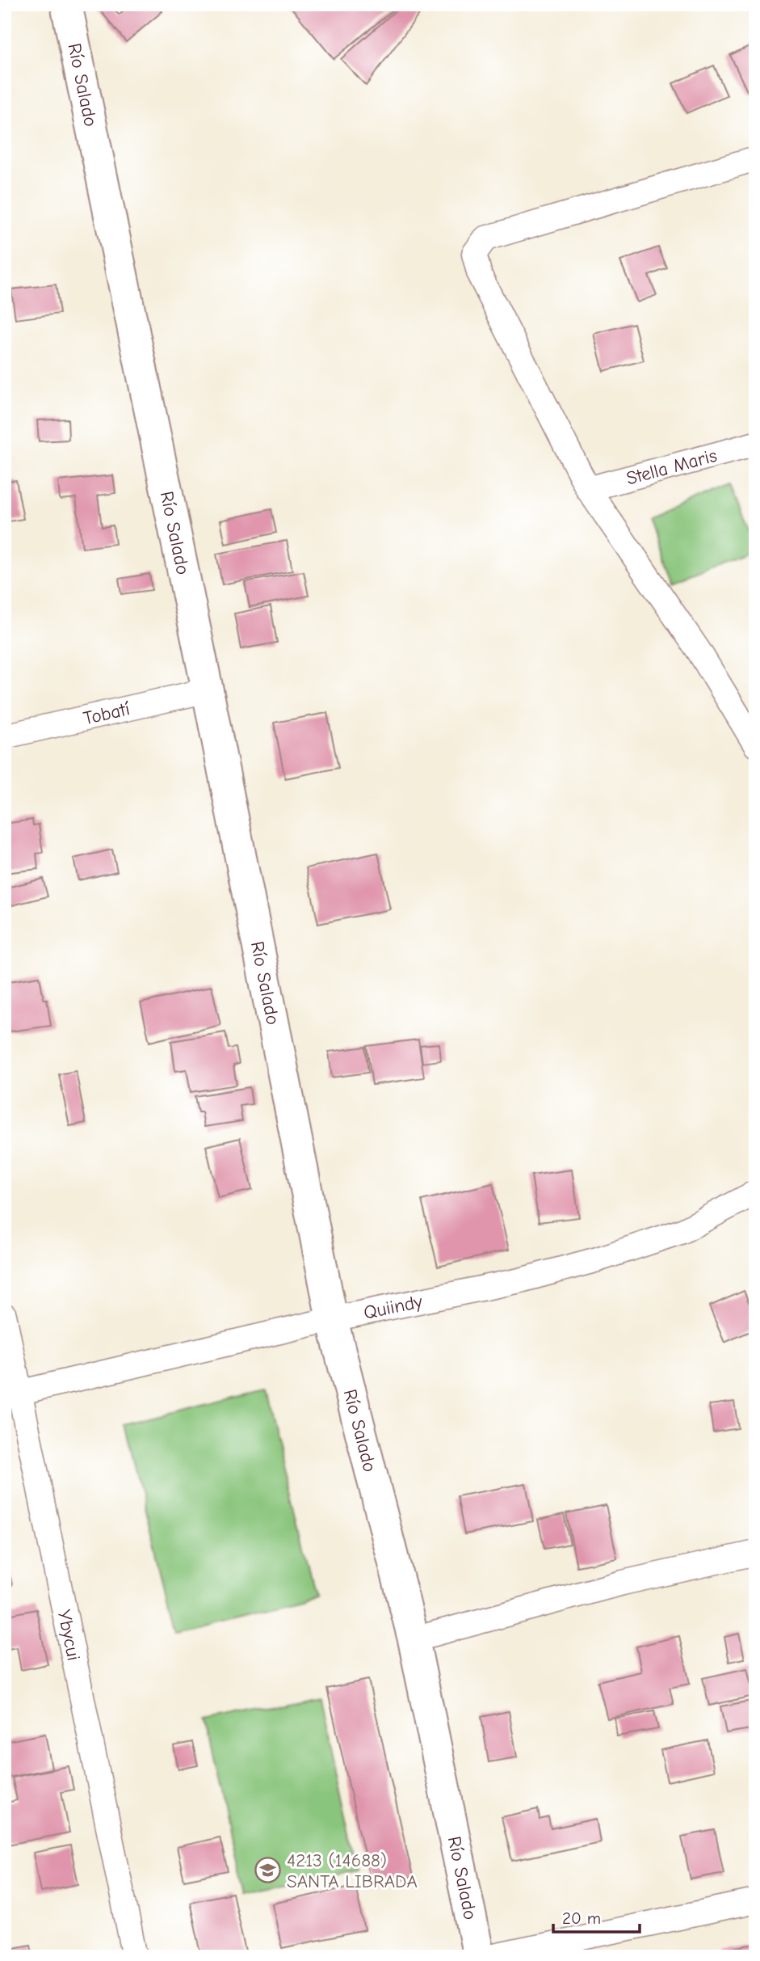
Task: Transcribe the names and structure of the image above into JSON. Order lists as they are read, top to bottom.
{
  "streets": {
    "street": [
      "Río Salado",
      "Stella Maris",
      "Tobatí",
      "Quiindy",
      "Ybycui"
    ]
  },
  "crossings": [
    ["Río Salado", "Tobatí"],
    ["Río Salado", "Quiindy"],
    ["Quiindy", "Ybycui"]
  ],
  "places": {
    "school or university": ["4213 (14688) SANTA LIBRADA"]
  },
  "scale_bar": "20 m"
}
